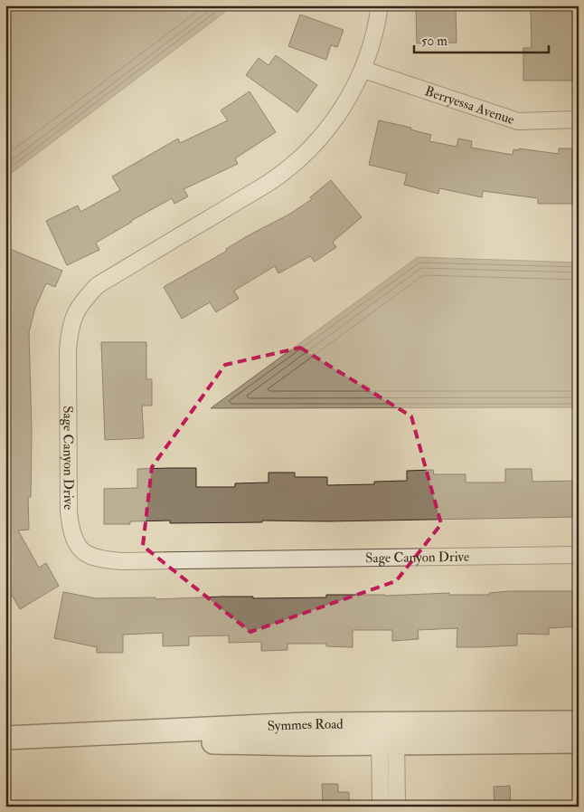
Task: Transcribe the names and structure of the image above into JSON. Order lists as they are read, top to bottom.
{
  "streets": {
    "street": ["Berryessa Avenue", "Sage Canyon Drive", "Symmes Road"]
  },
  "crossings": [
    ["Berryessa Avenue", "Sage Canyon Drive"]
  ],
  "scale_bar": "50 m"
}
